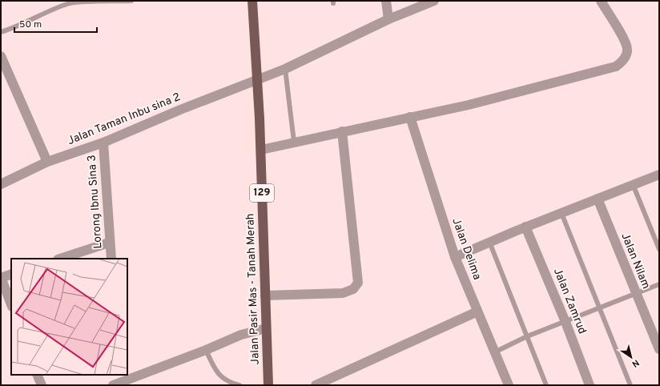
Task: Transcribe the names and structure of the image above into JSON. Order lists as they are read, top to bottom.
{
  "streets": {
    "main road": ["129", "Jalan Pasir Mas - Tanah Merah"],
    "street": [
      "Jalan Taman Inbu sina 2",
      "Lorong Ibnu Sina 3",
      "Jalan Delima",
      "Jalan Nilam",
      "Jalan Zamrud"
    ]
  },
  "crossings": [
    ["Jalan Taman Inbu sina 2", "Lorong Ibnu Sina 3"],
    ["Jalan Taman Inbu sina 2", "Jalan Pasir Mas - Tanah Merah"]
  ],
  "scale_bar": "50 m",
  "north": "bottom right"
}
